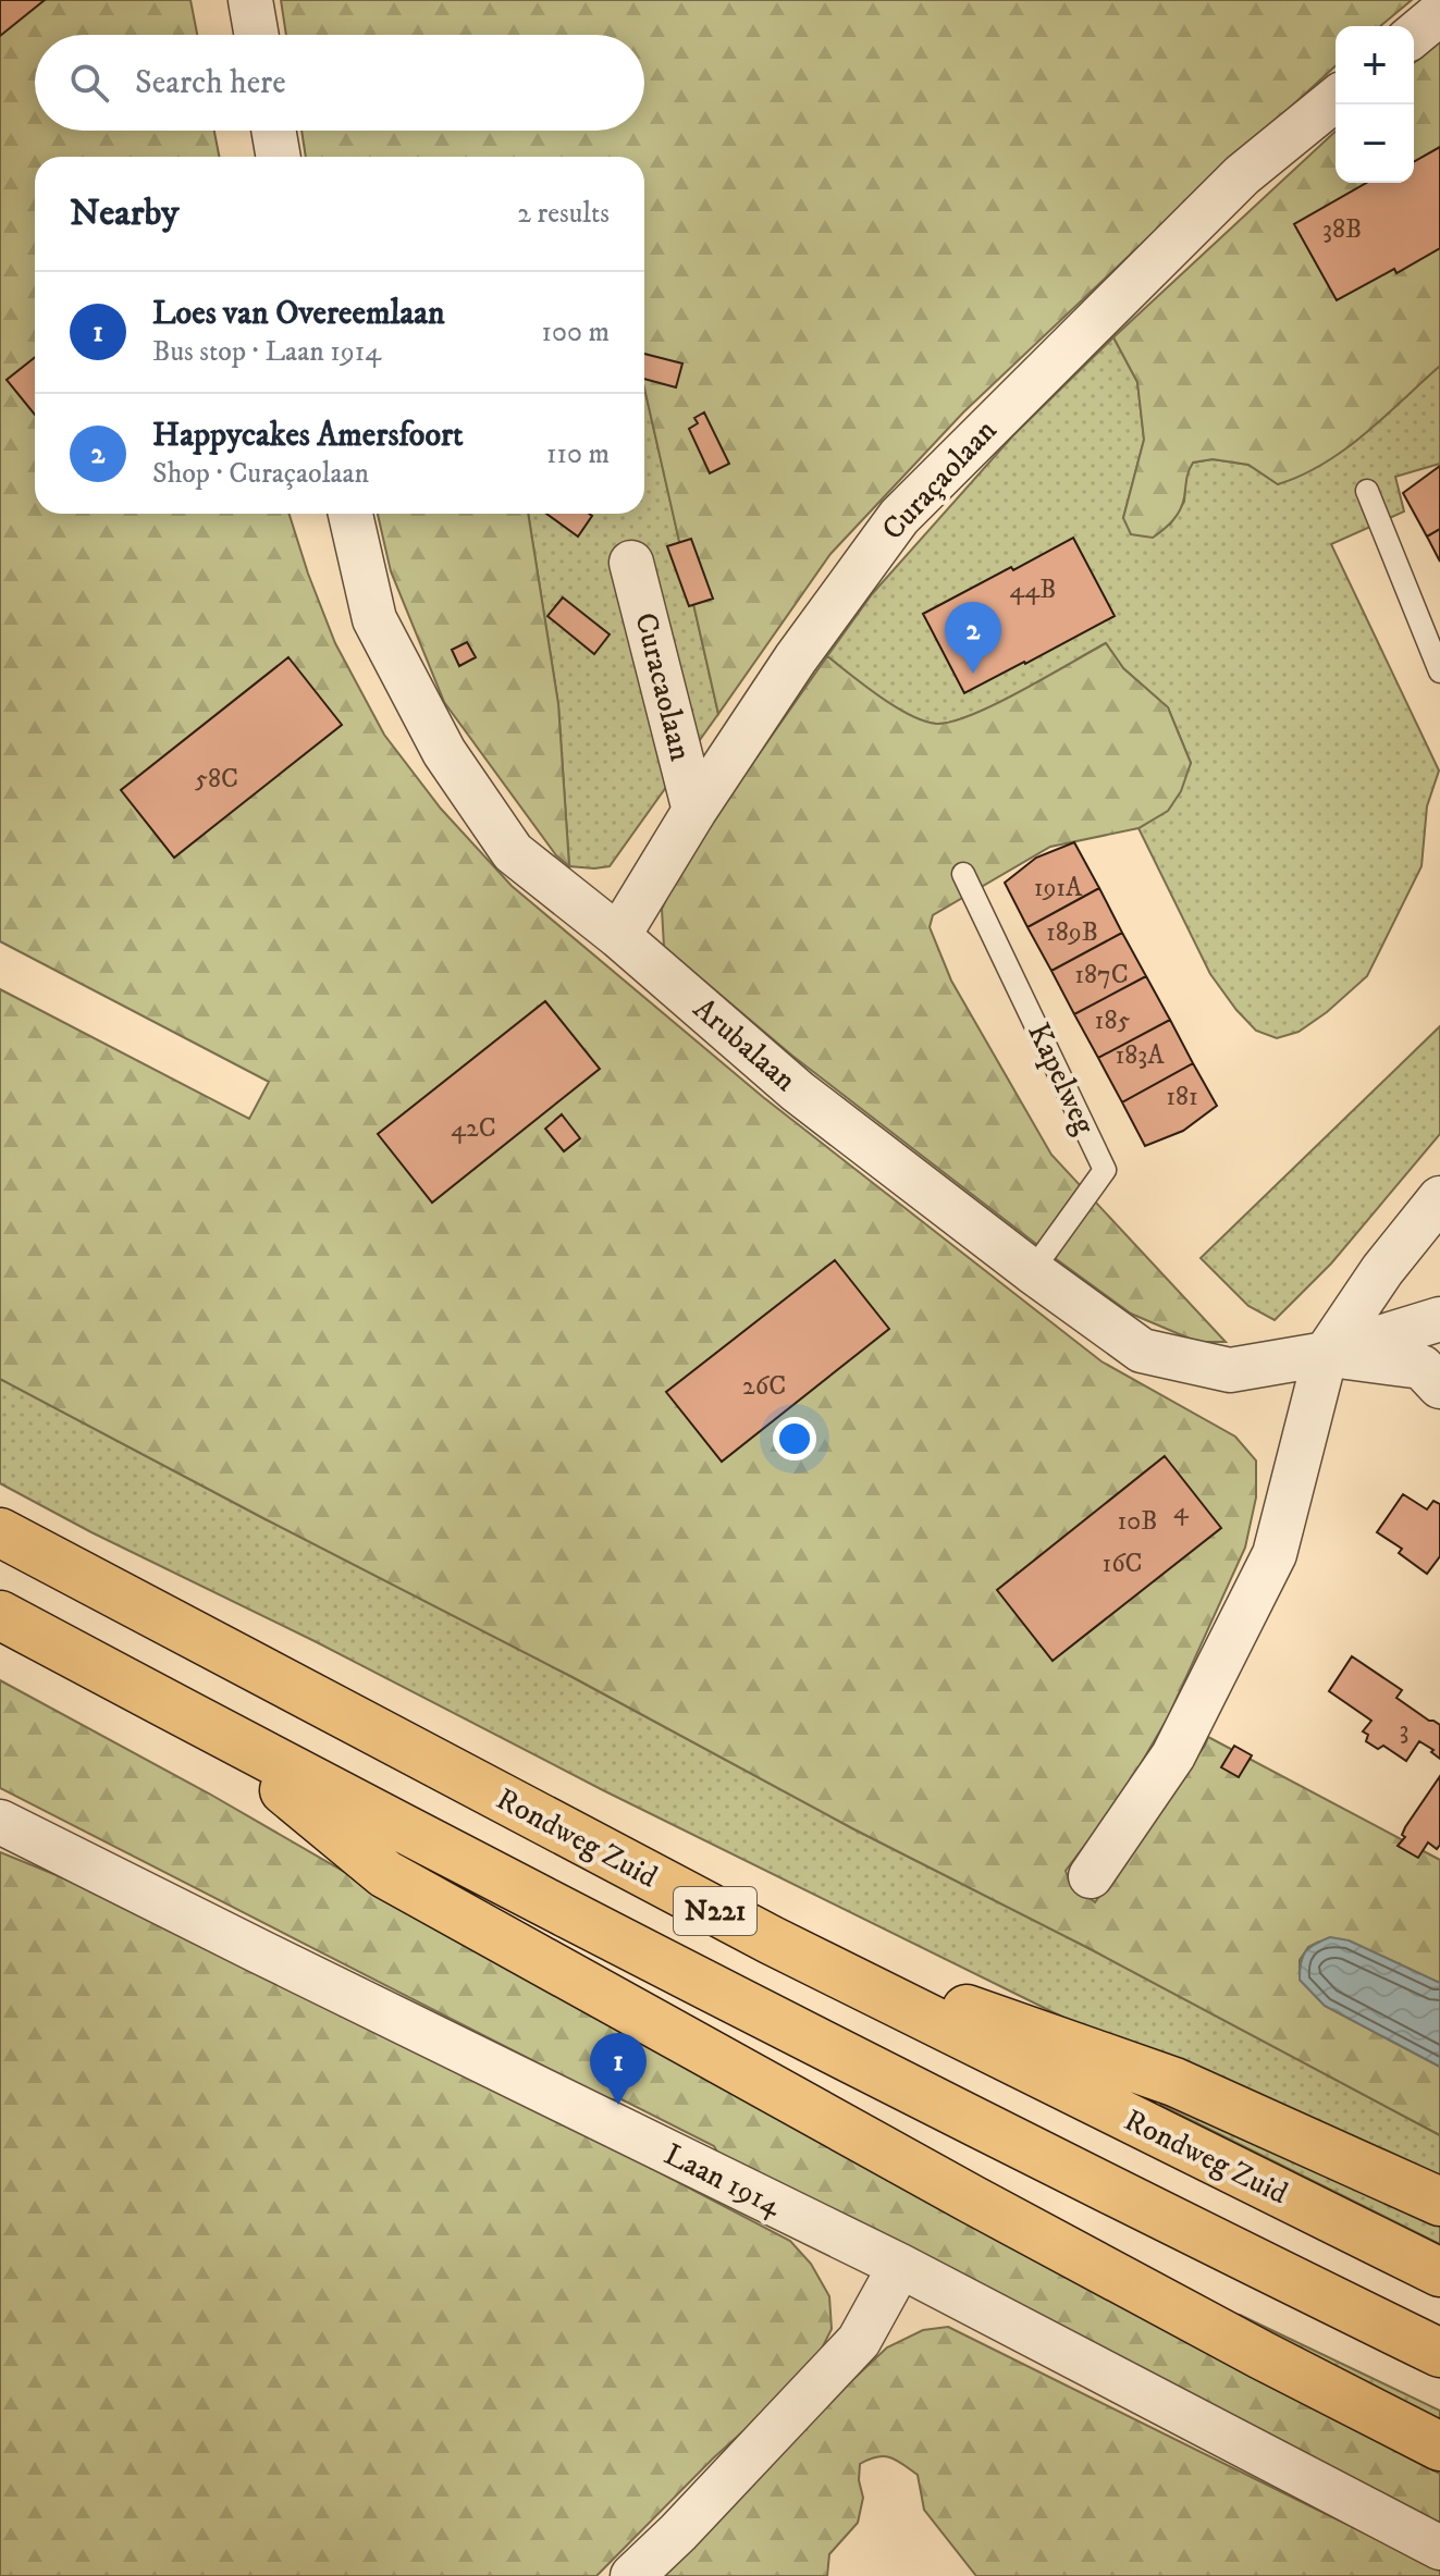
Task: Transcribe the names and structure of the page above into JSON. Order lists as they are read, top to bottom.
{
  "streets": {
    "main road": ["Rondweg Zuid", "N221"],
    "street": [
      "Curaçaolaan",
      "Curacaolaan",
      "Arubalaan",
      "Laan 1914"
    ],
    "lane": ["Kapelweg"]
  },
  "crossings": [
    ["Curaçaolaan", "Curacaolaan"],
    ["Curaçaolaan", "Arubalaan"],
    ["Arubalaan", "Kapelweg"],
    ["Rondweg Zuid", "N221"]
  ],
  "house_numbers": [
    "38B",
    "44B",
    "58C",
    "191A",
    "189B",
    "187C",
    "185",
    "183A",
    "181",
    "42C",
    "26C",
    "4",
    "10B",
    "16C",
    "3"
  ],
  "page": {
    "map_buttons": ["+", "−"],
    "search": "Search here",
    "heading": ["Nearby", "2 results"],
    "list": [
      {
        "mark": "1",
        "name": "Loes van Overeemlaan",
        "note": "Bus stop · Laan 1914",
        "value": "100 m"
      },
      {
        "mark": "2",
        "name": "Happycakes Amersfoort",
        "note": "Shop · Curaçaolaan",
        "value": "110 m"
      }
    ],
    "pins": ["2", "1"]
  }
}
